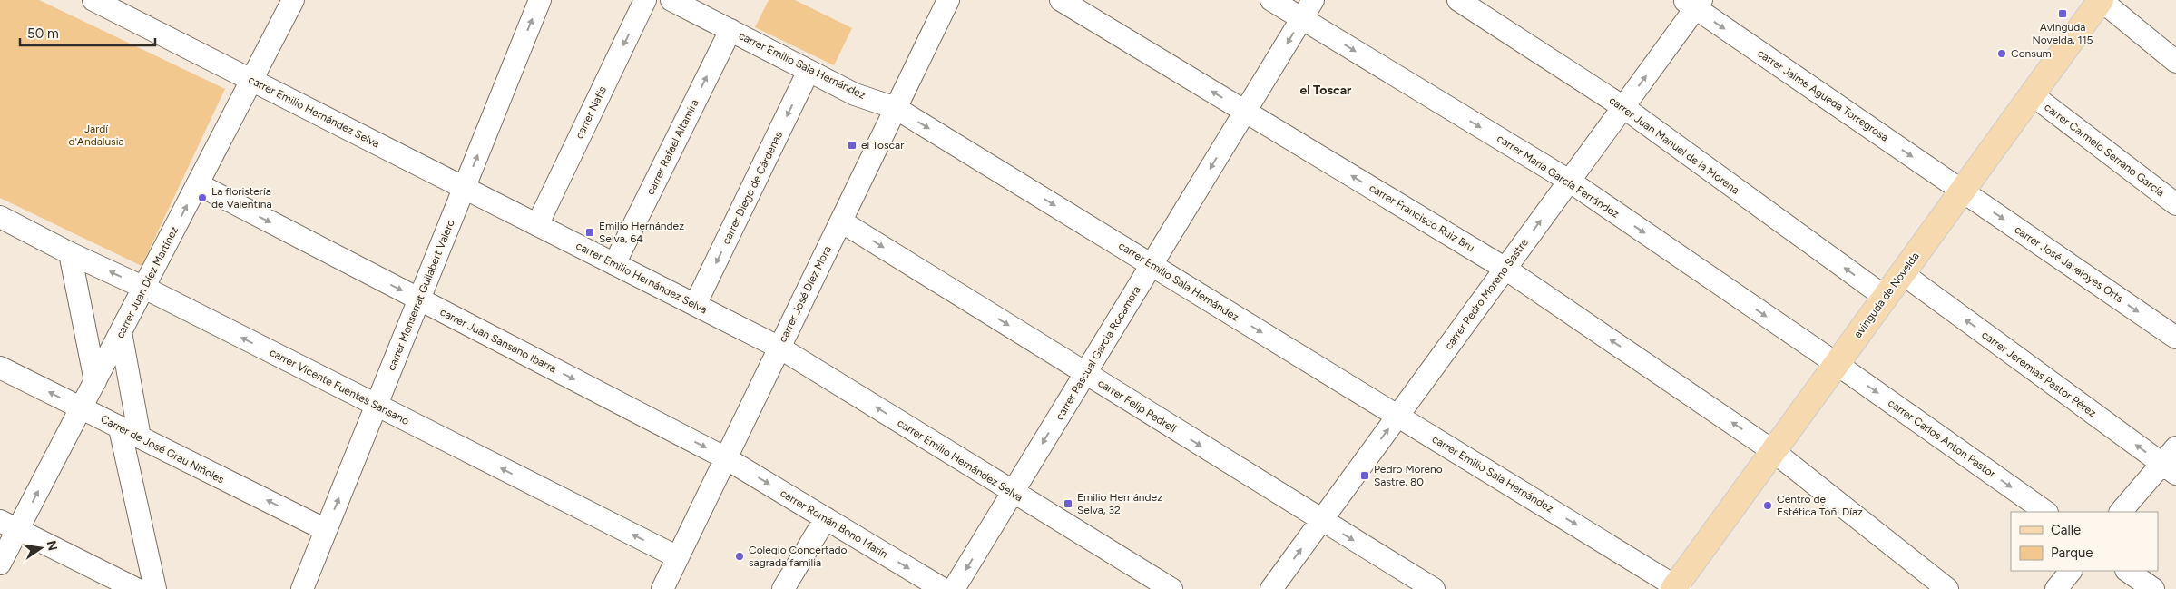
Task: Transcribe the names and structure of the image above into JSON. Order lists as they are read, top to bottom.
{
  "streets": {
    "main road": ["avinguda de Novelda"],
    "street": [
      "carrer Emilio Sala Hernández",
      "carrer Jaime Agueda Torregrosa",
      "carrer Emilio Hernández Selva",
      "carrer Nafis",
      "carrer Juan Manuel de la Morena",
      "carrer Rafael Altamira",
      "carrer Carmelo Serrano García",
      "carrer María García Ferrández",
      "carrer Diego de Cárdenas",
      "carrer Francisco Ruiz Bru",
      "carrer José Javaloyes Orts",
      "carrer Juan Díez Martínez",
      "carrer José Díez Mora",
      "carrer Pedro Moreno Sastre",
      "carrer Monserrat Guilabert Valero",
      "carrer Juan Sansano Ibarra",
      "carrer Pascual Garcia Rocamora",
      "carrer Jeremías Pastor Pérez",
      "carrer Vicente Fuentes Sansano",
      "carrer Felip Pedrell",
      "carrer Carlos Anton Pastor",
      "Carrer de José Grau Niñoles",
      "carrer Román Bono Marín"
    ]
  },
  "crossings": [
    ["carrer Emilio Sala Hernández", "carrer Rafael Altamira"],
    ["carrer Emilio Sala Hernández", "carrer Diego de Cárdenas"],
    ["carrer Emilio Sala Hernández", "carrer José Díez Mora"],
    ["carrer Emilio Sala Hernández", "carrer Pedro Moreno Sastre"],
    ["carrer Emilio Sala Hernández", "avinguda de Novelda"],
    ["carrer Emilio Sala Hernández", "carrer Pascual Garcia Rocamora"],
    ["carrer Jaime Agueda Torregrosa", "carrer José Javaloyes Orts"],
    ["carrer Jaime Agueda Torregrosa", "carrer Pedro Moreno Sastre"],
    ["carrer Jaime Agueda Torregrosa", "avinguda de Novelda"],
    ["carrer Emilio Hernández Selva", "carrer Nafis"],
    ["carrer Emilio Hernández Selva", "carrer Rafael Altamira"],
    ["carrer Emilio Hernández Selva", "carrer Diego de Cárdenas"],
    ["carrer Emilio Hernández Selva", "carrer Juan Díez Martínez"],
    ["carrer Emilio Hernández Selva", "carrer José Díez Mora"],
    ["carrer Emilio Hernández Selva", "carrer Monserrat Guilabert Valero"],
    ["carrer Emilio Hernández Selva", "carrer Pascual Garcia Rocamora"],
    ["carrer Juan Manuel de la Morena", "carrer Pedro Moreno Sastre"],
    ["carrer Juan Manuel de la Morena", "avinguda de Novelda"],
    ["carrer Carmelo Serrano García", "avinguda de Novelda"],
    ["carrer María García Ferrández", "carrer Pedro Moreno Sastre"],
    ["carrer María García Ferrández", "avinguda de Novelda"],
    ["carrer María García Ferrández", "carrer Pascual Garcia Rocamora"],
    ["carrer María García Ferrández", "carrer Carlos Anton Pastor"],
    ["carrer Francisco Ruiz Bru", "carrer Pedro Moreno Sastre"],
    ["carrer Francisco Ruiz Bru", "avinguda de Novelda"],
    ["carrer Francisco Ruiz Bru", "carrer Pascual Garcia Rocamora"],
    ["carrer José Javaloyes Orts", "avinguda de Novelda"],
    ["carrer Juan Díez Martínez", "carrer Juan Sansano Ibarra"],
    ["carrer Juan Díez Martínez", "carrer Vicente Fuentes Sansano"],
    ["carrer Juan Díez Martínez", "Carrer de José Grau Niñoles"],
    ["carrer José Díez Mora", "carrer Juan Sansano Ibarra"],
    ["carrer José Díez Mora", "carrer Vicente Fuentes Sansano"],
    ["carrer José Díez Mora", "carrer Felip Pedrell"],
    ["carrer José Díez Mora", "carrer Román Bono Marín"],
    ["carrer Pedro Moreno Sastre", "carrer Felip Pedrell"],
    ["carrer Monserrat Guilabert Valero", "carrer Juan Sansano Ibarra"],
    ["carrer Monserrat Guilabert Valero", "carrer Vicente Fuentes Sansano"],
    ["carrer Monserrat Guilabert Valero", "Carrer de José Grau Niñoles"],
    ["avinguda de Novelda", "carrer Jeremías Pastor Pérez"],
    ["avinguda de Novelda", "carrer Carlos Anton Pastor"],
    ["carrer Juan Sansano Ibarra", "carrer Román Bono Marín"],
    ["carrer Pascual Garcia Rocamora", "carrer Felip Pedrell"]
  ],
  "one_way": [
    "carrer Emilio Sala Hernández",
    "carrer Jaime Agueda Torregrosa",
    "carrer Nafis",
    "carrer Juan Manuel de la Morena",
    "carrer Rafael Altamira",
    "carrer María García Ferrández",
    "carrer Diego de Cárdenas",
    "carrer Francisco Ruiz Bru",
    "carrer José Javaloyes Orts",
    "carrer Juan Díez Martínez",
    "carrer Pedro Moreno Sastre",
    "carrer Monserrat Guilabert Valero",
    "carrer Juan Sansano Ibarra",
    "carrer Pascual Garcia Rocamora",
    "carrer Jeremías Pastor Pérez",
    "carrer Vicente Fuentes Sansano",
    "carrer Felip Pedrell",
    "carrer Carlos Anton Pastor",
    "Carrer de José Grau Niñoles",
    "carrer Román Bono Marín"
  ],
  "districts": ["el Toscar"],
  "parks": ["Jardí d'Andalusia"],
  "places": {
    "transit": [
      "Avinguda Novelda, 115",
      "el Toscar",
      "Emilio Hernández Selva, 64",
      "Pedro Moreno Sastre, 80",
      "Emilio Hernández Selva, 32"
    ],
    "other": [
      "Consum",
      "La floristería de Valentina",
      "Centro de Estética Toñi Díaz",
      "Colegio Concertado sagrada familia"
    ]
  },
  "legend": ["Calle", "Parque"],
  "scale_bar": "50 m",
  "north": "right"
}
